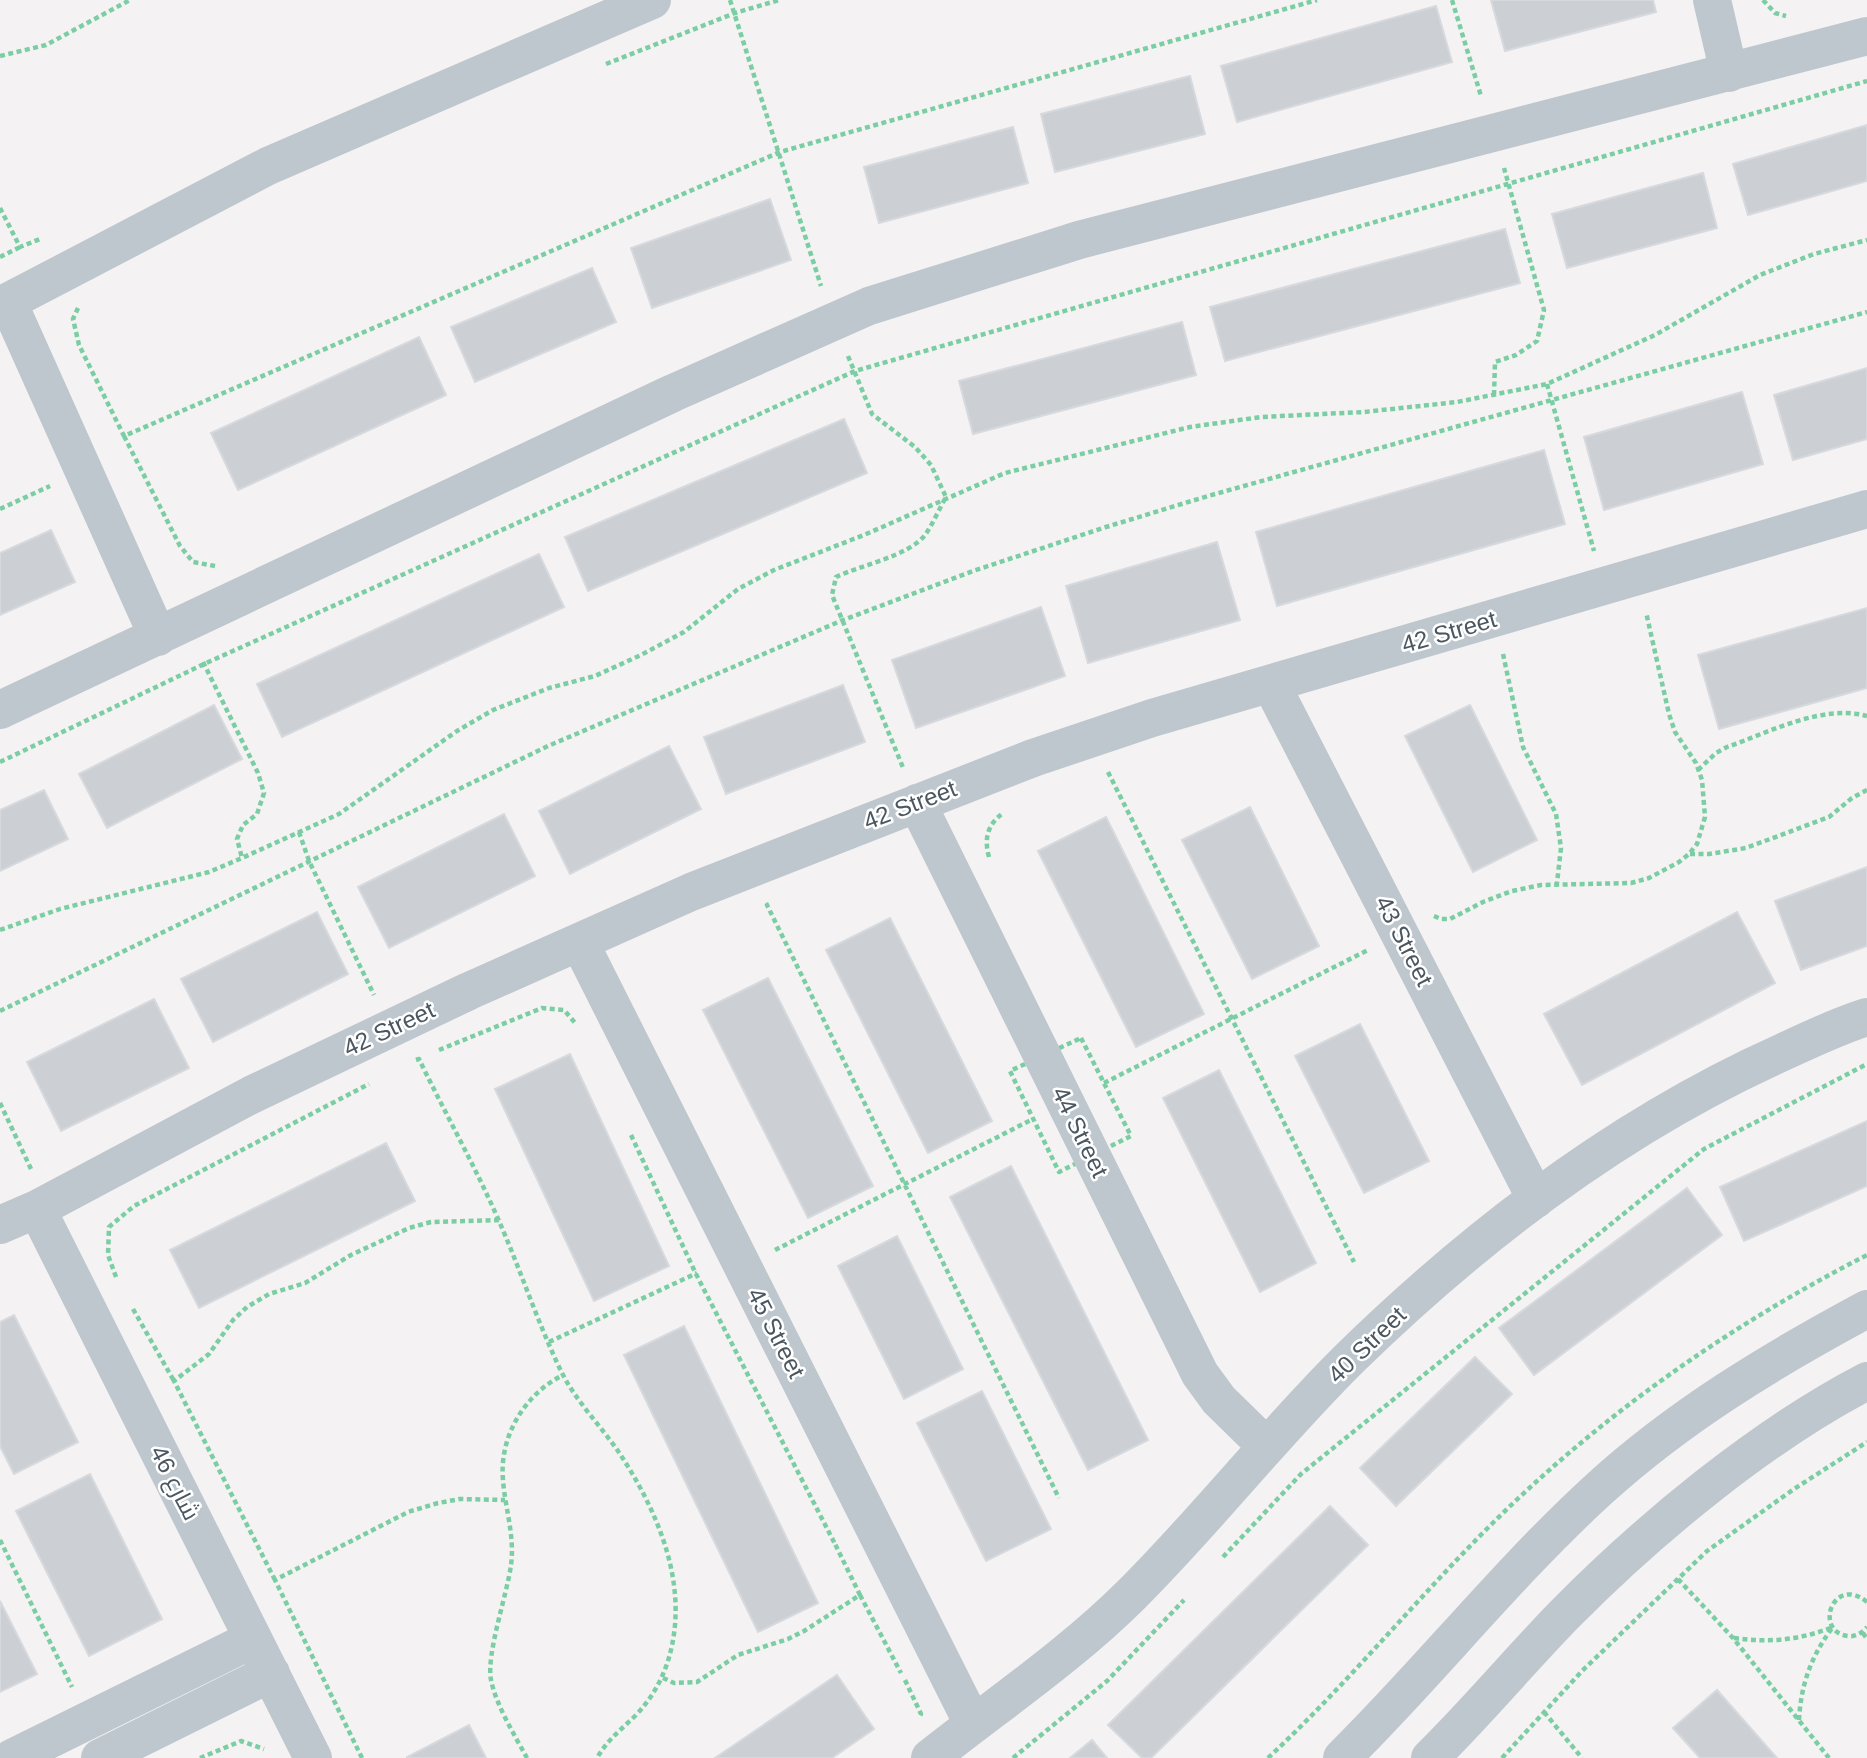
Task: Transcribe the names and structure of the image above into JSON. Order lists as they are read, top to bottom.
{
  "streets": {
    "street": [
      "42 Street",
      "43 Street",
      "44 Street",
      "45 Street",
      "40 Street",
      "شارع 46"
    ]
  },
  "crossings": [
    ["42 Street", "43 Street"],
    ["42 Street", "44 Street"],
    ["42 Street", "45 Street"],
    ["42 Street", "شارع 46"],
    ["43 Street", "40 Street"],
    ["44 Street", "40 Street"],
    ["45 Street", "40 Street"]
  ]
}
